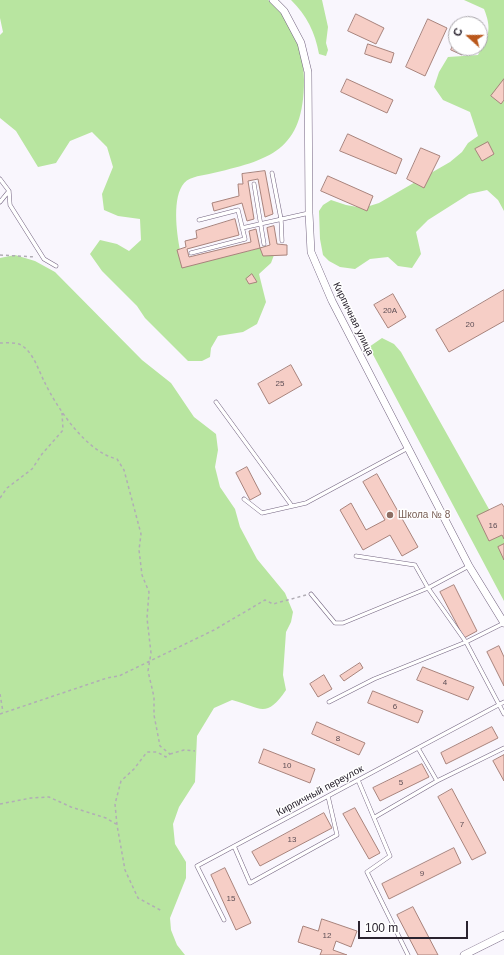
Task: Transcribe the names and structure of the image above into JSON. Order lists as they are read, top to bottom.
{
  "streets": {
    "street": ["Кирпичная улица"],
    "lane": ["Кирпичный переулок"]
  },
  "places": ["Школа № 8"],
  "house_numbers": [
    "20А",
    "20",
    "25",
    "16",
    "4",
    "6",
    "8",
    "10",
    "5",
    "7",
    "13",
    "9",
    "15",
    "12"
  ],
  "scale_bar": "100 m",
  "north": "left"
}
